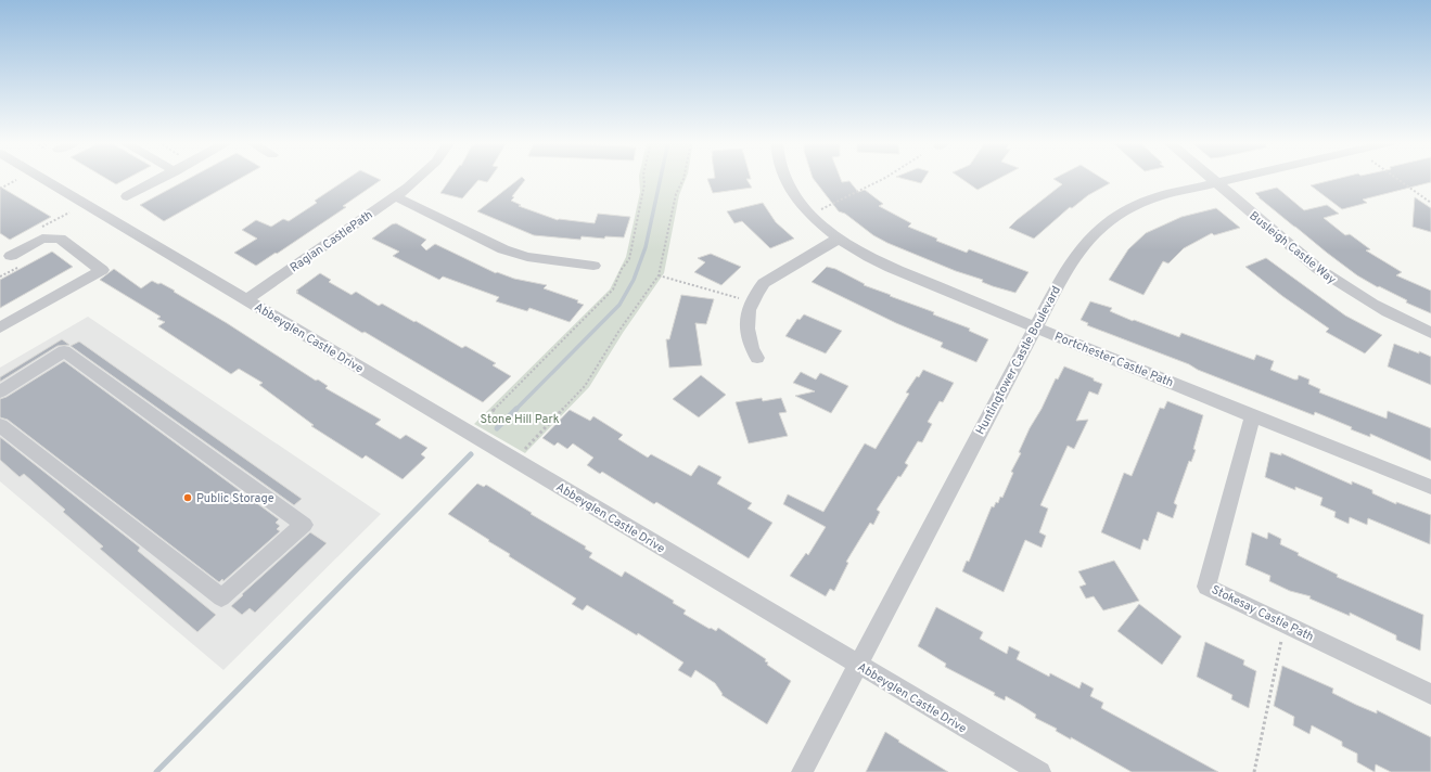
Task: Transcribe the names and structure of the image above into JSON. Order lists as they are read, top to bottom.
{
  "streets": {
    "street": [
      "Raglan CastlePath",
      "Busleigh Castle Way",
      "Abbeyglen Castle Drive",
      "Portchester Castle Path",
      "Huntingtower Castle Boulevard",
      "Stokesay Castle Path"
    ]
  },
  "crossings": [
    ["Raglan CastlePath", "Abbeyglen Castle Drive"],
    ["Busleigh Castle Way", "Huntingtower Castle Boulevard"],
    ["Abbeyglen Castle Drive", "Huntingtower Castle Boulevard"],
    ["Portchester Castle Path", "Huntingtower Castle Boulevard"],
    ["Portchester Castle Path", "Stokesay Castle Path"]
  ],
  "parks": ["Stone Hill Park"],
  "places": ["Public Storage"]
}
